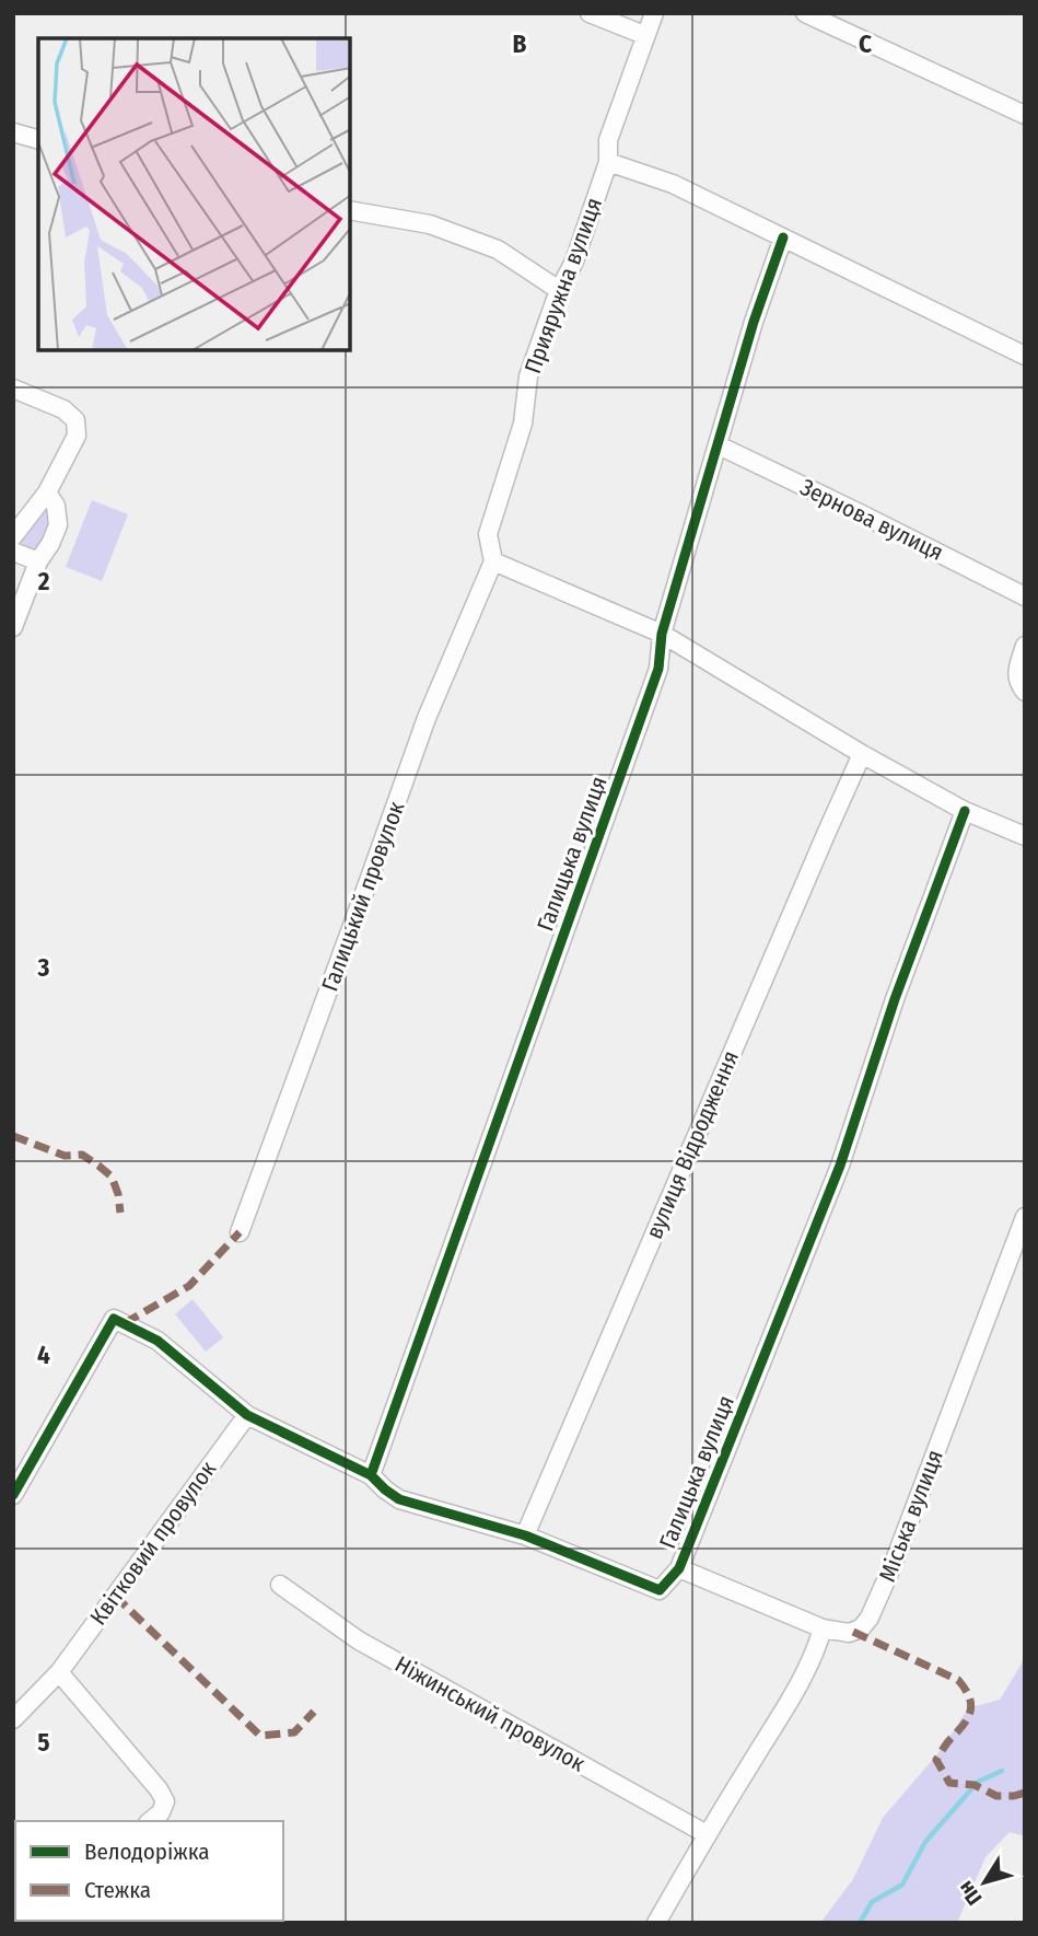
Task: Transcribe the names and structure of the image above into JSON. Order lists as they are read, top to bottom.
{
  "streets": {
    "street": [
      "Прияружна вулиця",
      "Зернова вулиця",
      "Галицька вулиця",
      "Галицький провулок",
      "вулиця Відродження",
      "Міська вулиця",
      "Квітковий провулок",
      "Ніжинський провулок"
    ]
  },
  "crossings": [
    ["Прияружна вулиця", "Галицький провулок"],
    ["Зернова вулиця", "Галицька вулиця"],
    ["Галицька вулиця", "вулиця Відродження"],
    ["Галицька вулиця", "Міська вулиця"],
    ["Галицька вулиця", "Квітковий провулок"]
  ],
  "legend": ["Велодоріжка", "Стежка"],
  "north": "bottom left",
  "grid": {
    "columns": ["B", "C"],
    "rows": [
      "2",
      "3",
      "4",
      "5"
    ]
  }
}
